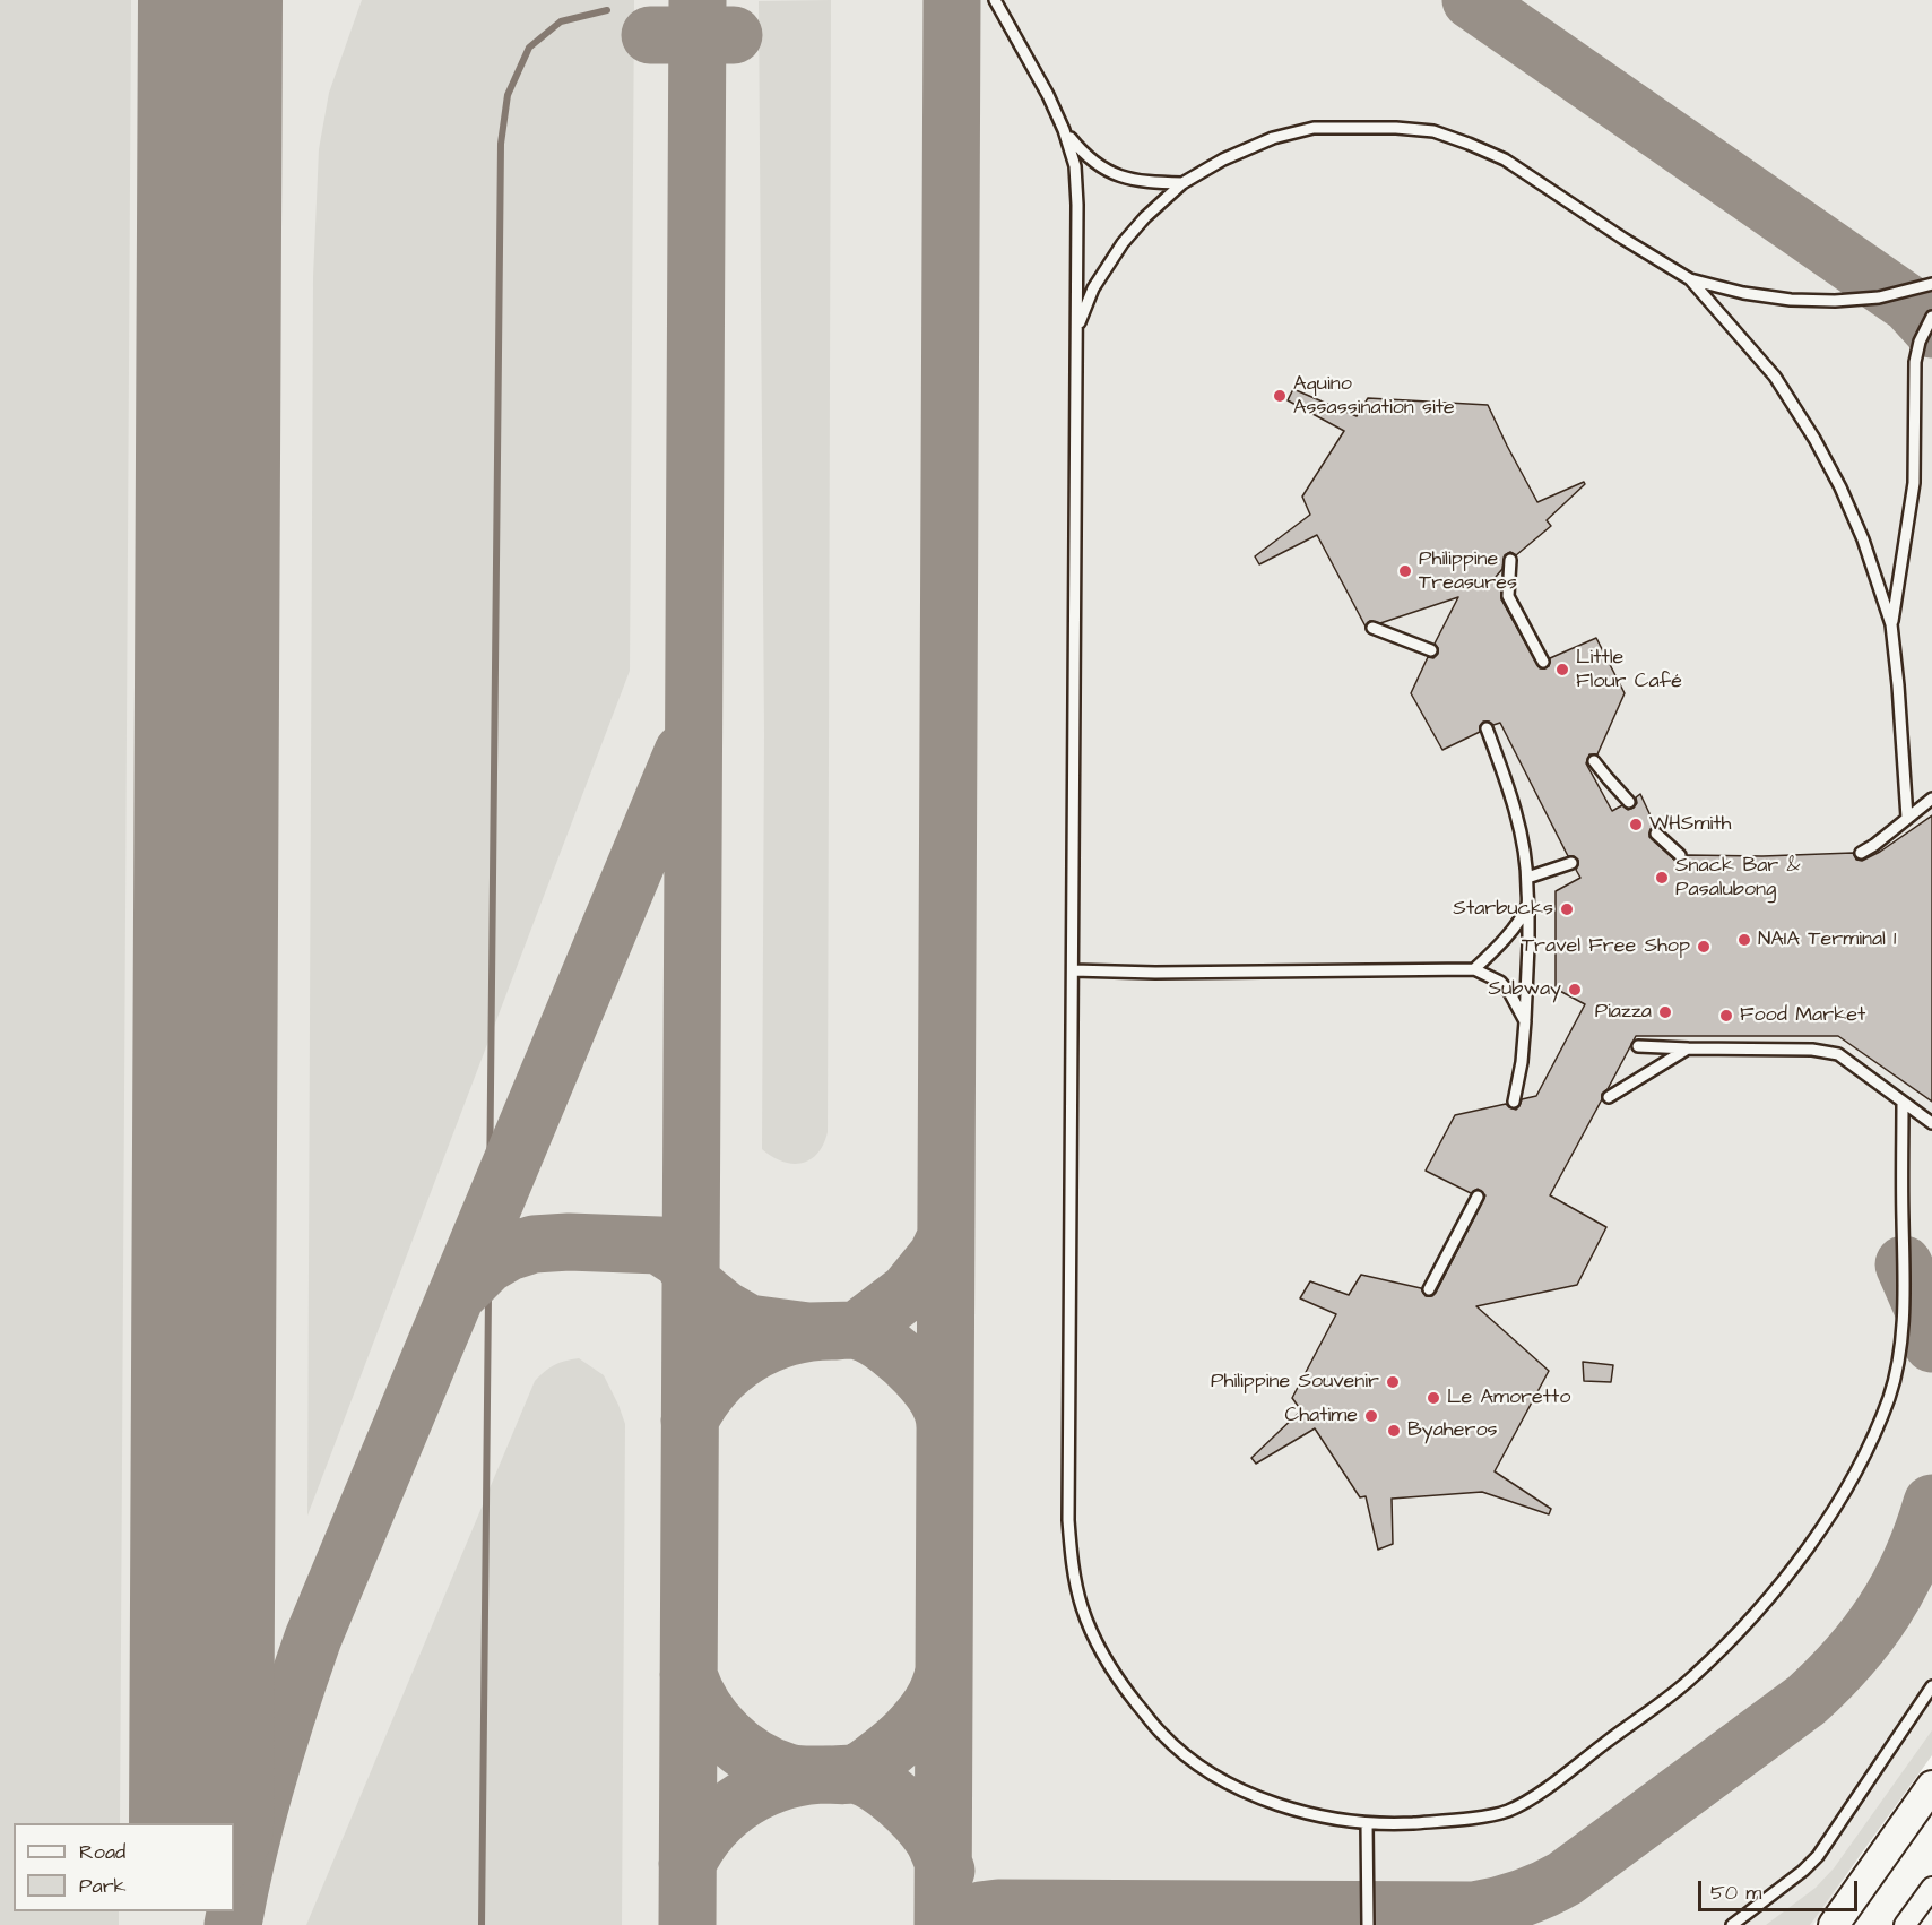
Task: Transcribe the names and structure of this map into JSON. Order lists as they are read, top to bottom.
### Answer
{
  "places": [
    "Aquino Assassination site",
    "Philippine Treasures",
    "Little Flour Café",
    "WHSmith",
    "Snack Bar & Pasalubong",
    "Starbucks",
    "NAIA Terminal 1",
    "Travel Free Shop",
    "Subway",
    "Piazza",
    "Food Market",
    "Philippine Souvenir",
    "Le Amoretto",
    "Chatime",
    "Byaheros"
  ],
  "legend": ["Road", "Park"],
  "scale_bar": "50 m"
}
